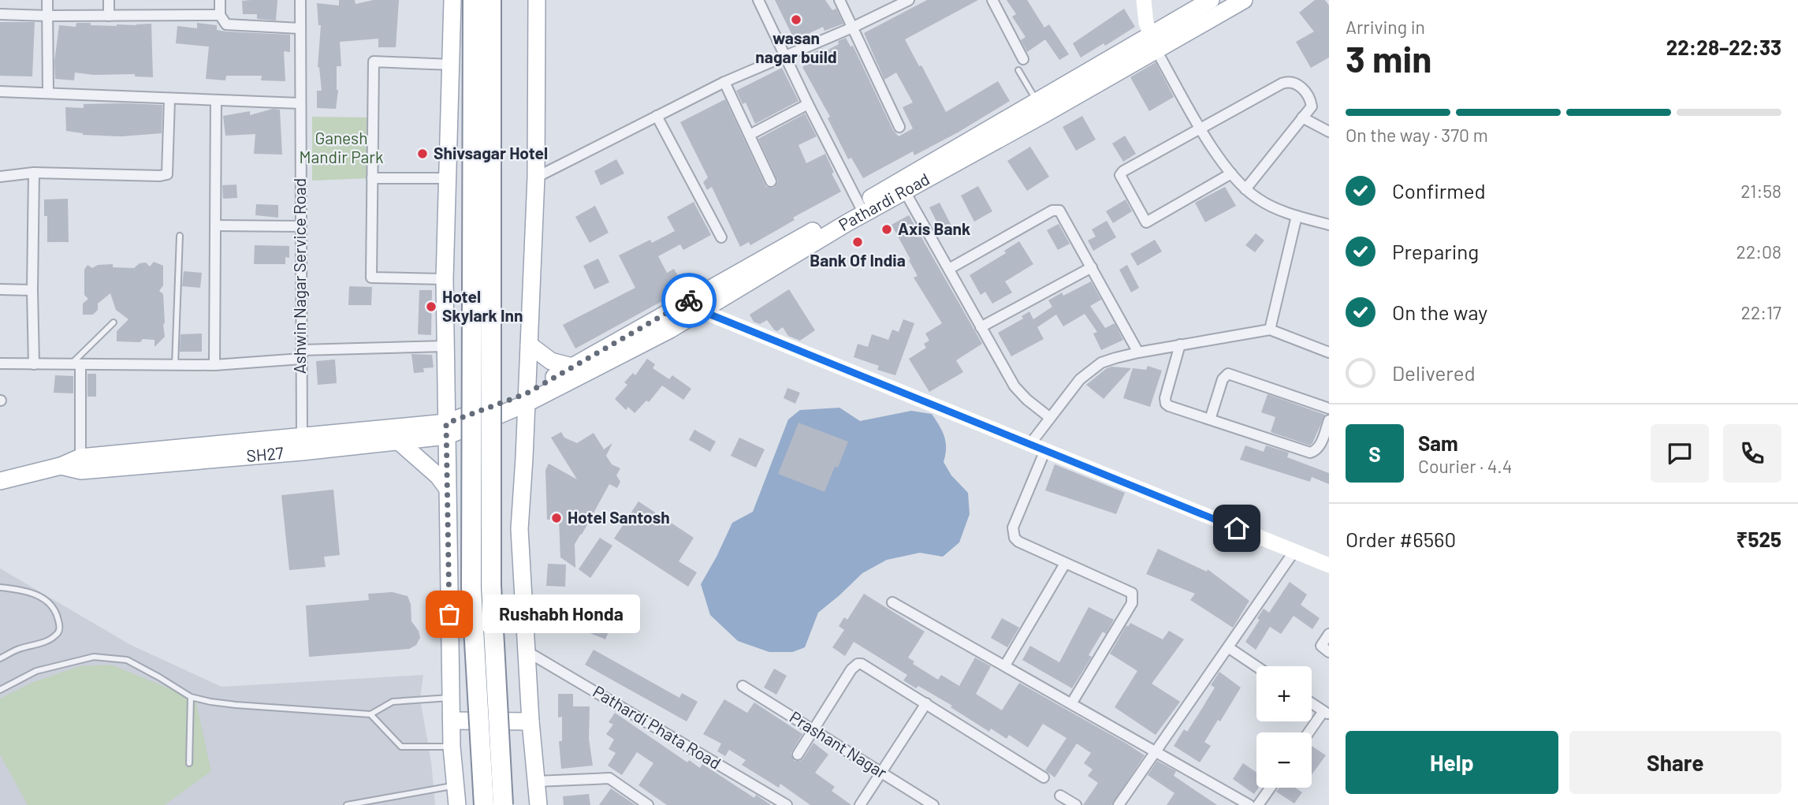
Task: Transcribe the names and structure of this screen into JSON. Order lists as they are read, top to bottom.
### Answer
{
  "streets": {
    "main road": ["Pathardi Road", "SH27"],
    "street": ["Ashwin Nagar Service Road", "Pathardi Phata Road", "Prashant Nagar"]
  },
  "crossings": [
    ["Ashwin Nagar Service Road", "SH27"]
  ],
  "parks": ["Ganesh Mandir Park"],
  "places": [
    "wasan nagar build",
    "Shivsagar Hotel",
    "Axis Bank",
    "Bank Of India",
    "Hotel Skylark Inn",
    "Hotel Santosh",
    "Rushabh Honda"
  ],
  "page": {
    "heading": ["3 min", "Arriving in", "22:28–22:33"],
    "panel": [
      "Sam",
      "Courier · 4.4",
      "Order #6560",
      "₹525"
    ],
    "bar": "On the way · 370 m",
    "list": [
      ["Confirmed", "21:58"],
      ["Preparing", "22:08"],
      ["On the way", "22:17"],
      "Delivered"
    ],
    "round": "S",
    "bubble": "Rushabh Honda",
    "map_buttons": ["+", "−"],
    "buttons": ["Help", "Share"]
  }
}
